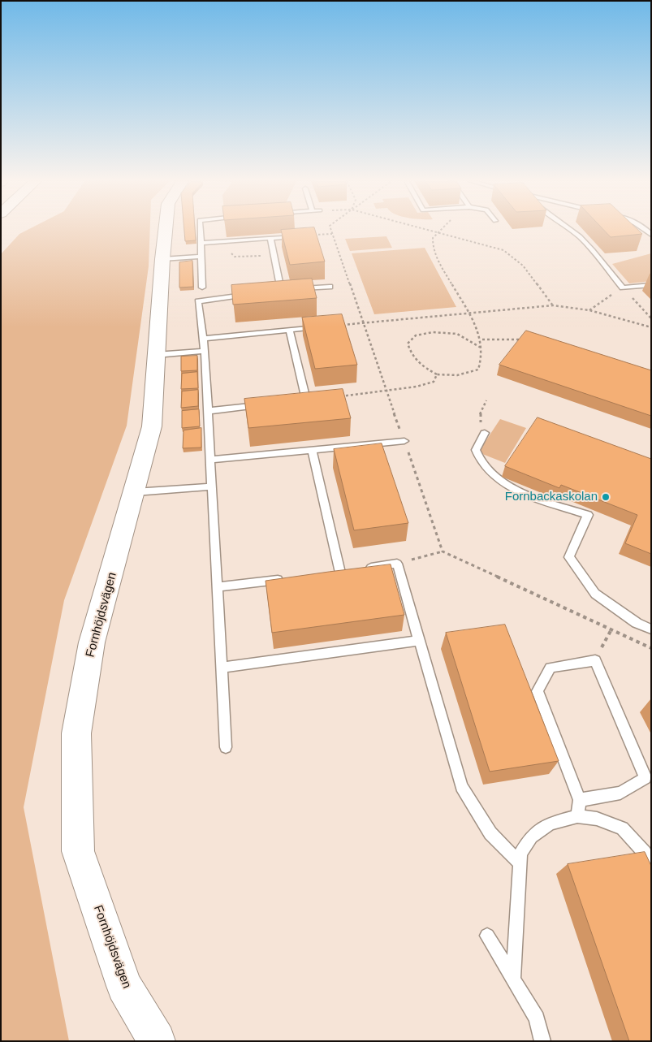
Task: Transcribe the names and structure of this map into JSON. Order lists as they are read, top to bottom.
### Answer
{
  "streets": {
    "main road": ["Fornhöjdsvägen"]
  },
  "places": ["Fornbackaskolan"]
}
